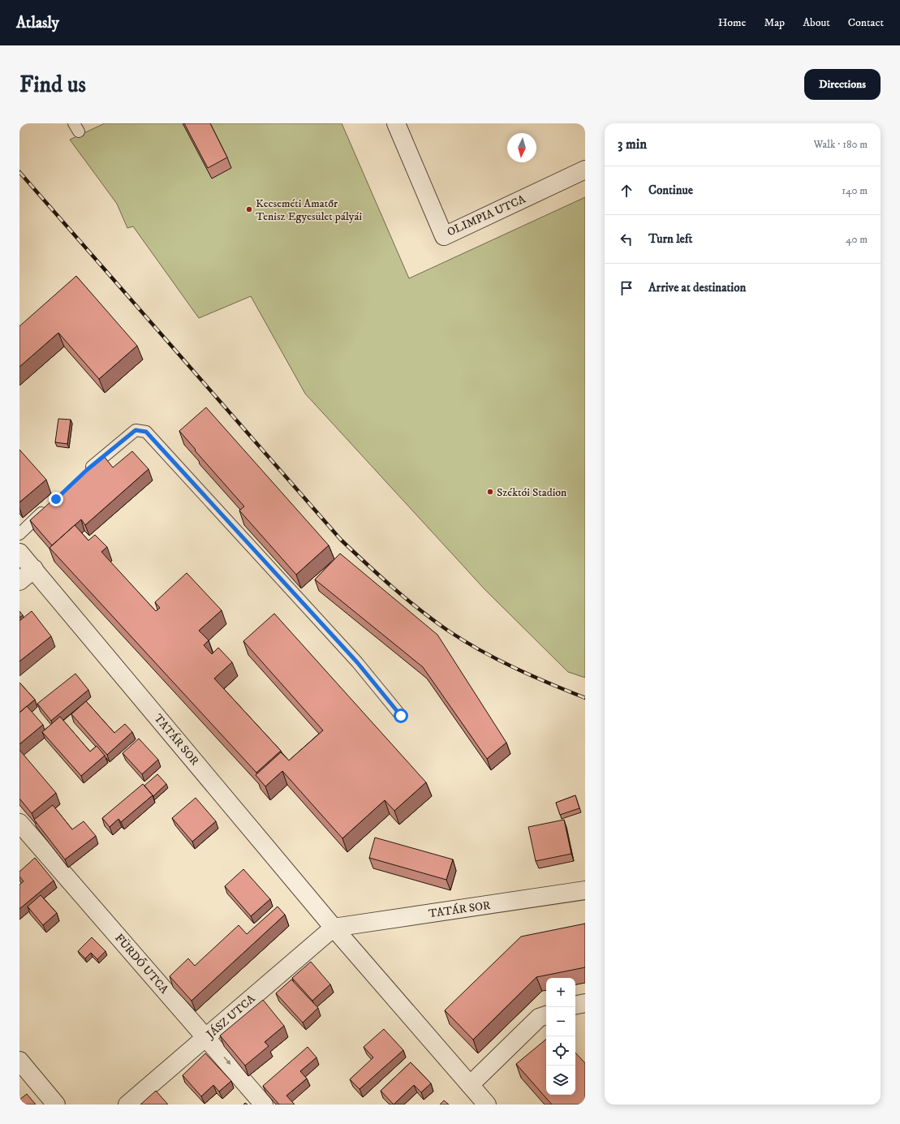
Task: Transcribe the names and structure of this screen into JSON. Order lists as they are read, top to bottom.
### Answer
{
  "streets": {
    "street": [
      "OLIMPIA UTCA",
      "TATÁR SOR",
      "FÜRDŐ UTCA",
      "JÁSZ UTCA"
    ]
  },
  "crossings": [
    ["TATÁR SOR", "JÁSZ UTCA"],
    ["FÜRDŐ UTCA", "JÁSZ UTCA"]
  ],
  "places": ["Kecseméti Amatőr Tenisz Egyesület pályái", "Széktói Stadion"],
  "north": "bottom",
  "page": {
    "header": "Atlasly",
    "nav": [
      "Home",
      "Map",
      "About",
      "Contact"
    ],
    "buttons": "Directions",
    "title": "Find us",
    "heading": ["3 min", "Walk · 180 m"],
    "list": [
      ["Continue", "140 m"],
      ["Turn left", "40 m"],
      "Arrive at destination"
    ],
    "map_buttons": ["+", "−"]
  }
}
